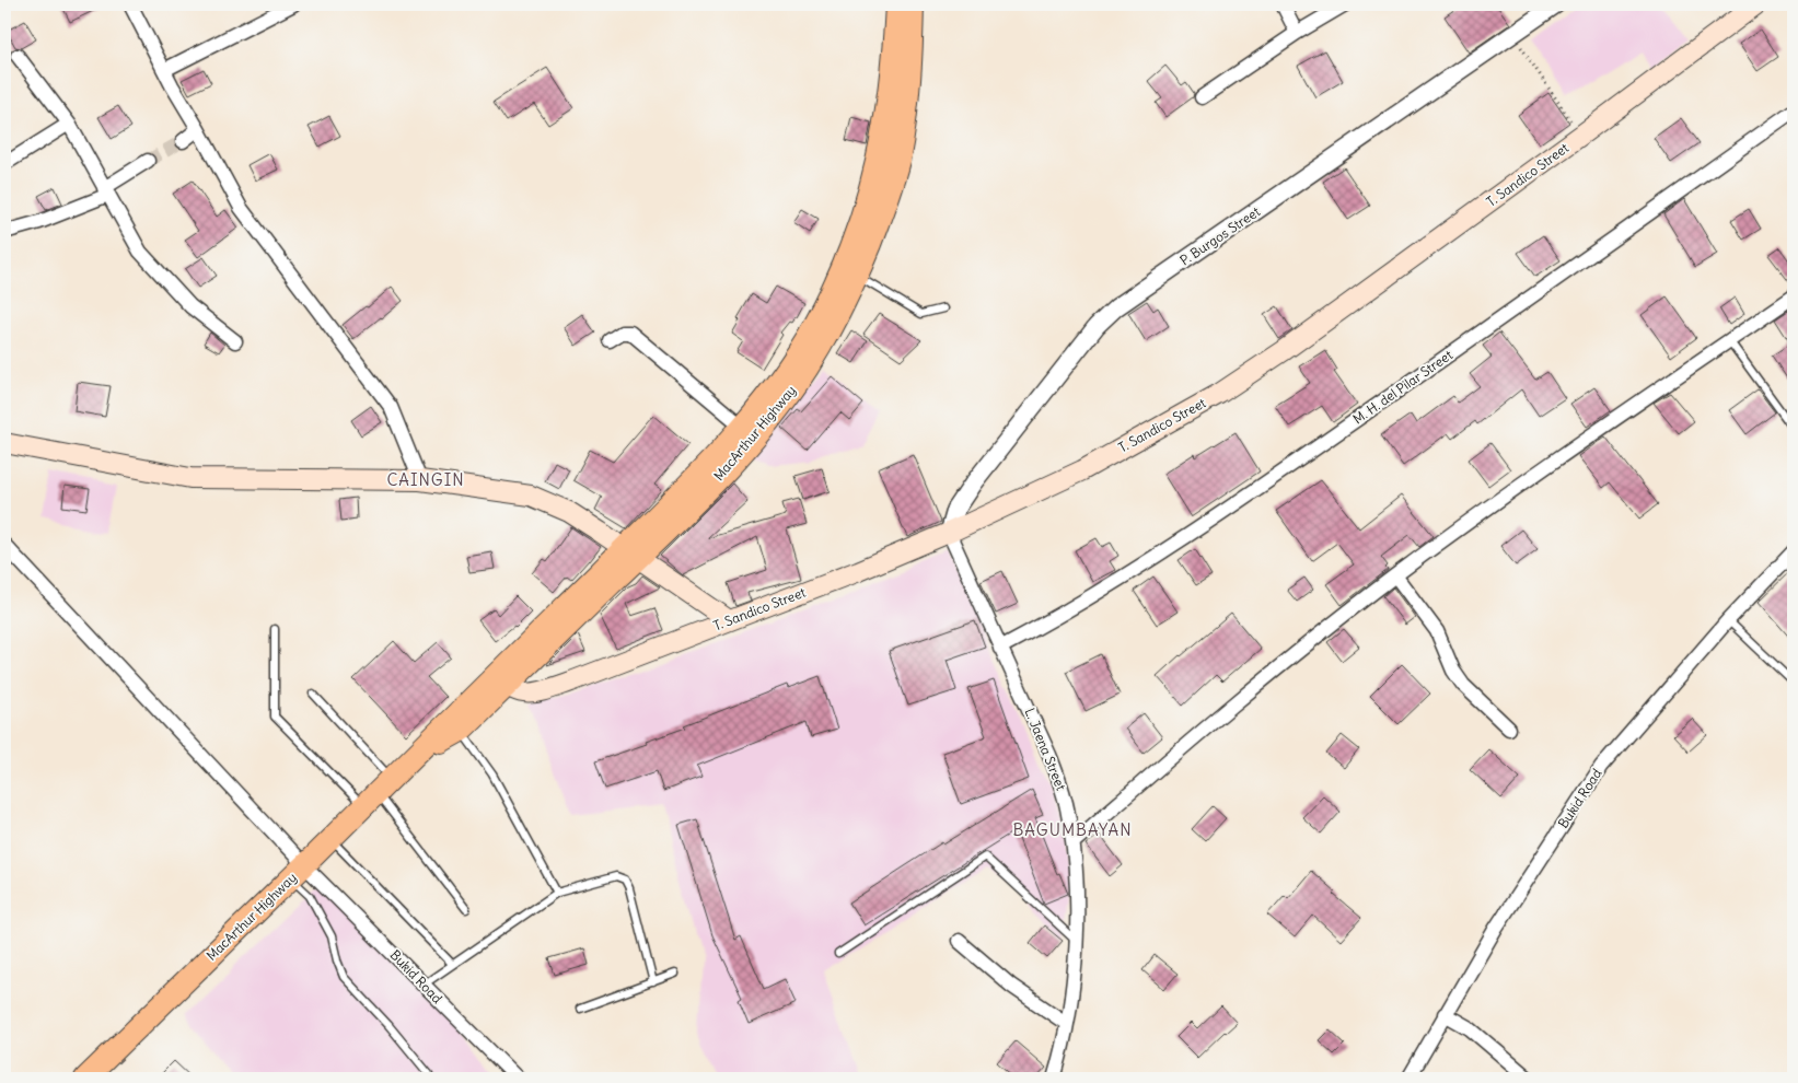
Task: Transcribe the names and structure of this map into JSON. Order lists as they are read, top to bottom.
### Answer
{
  "streets": {
    "highway": ["MacArthur Highway"],
    "main road": ["T. Sandico Street"],
    "street": [
      "P. Burgos Street",
      "M. H. del Pilar Street",
      "L. Jaena Street",
      "Bukid Road"
    ]
  },
  "crossings": [
    ["T. Sandico Street", "P. Burgos Street"],
    ["T. Sandico Street", "MacArthur Highway"],
    ["T. Sandico Street", "L. Jaena Street"],
    ["P. Burgos Street", "L. Jaena Street"],
    ["M. H. del Pilar Street", "L. Jaena Street"],
    ["MacArthur Highway", "Bukid Road"]
  ],
  "districts": ["CAINGIN", "BAGUMBAYAN"]
}
